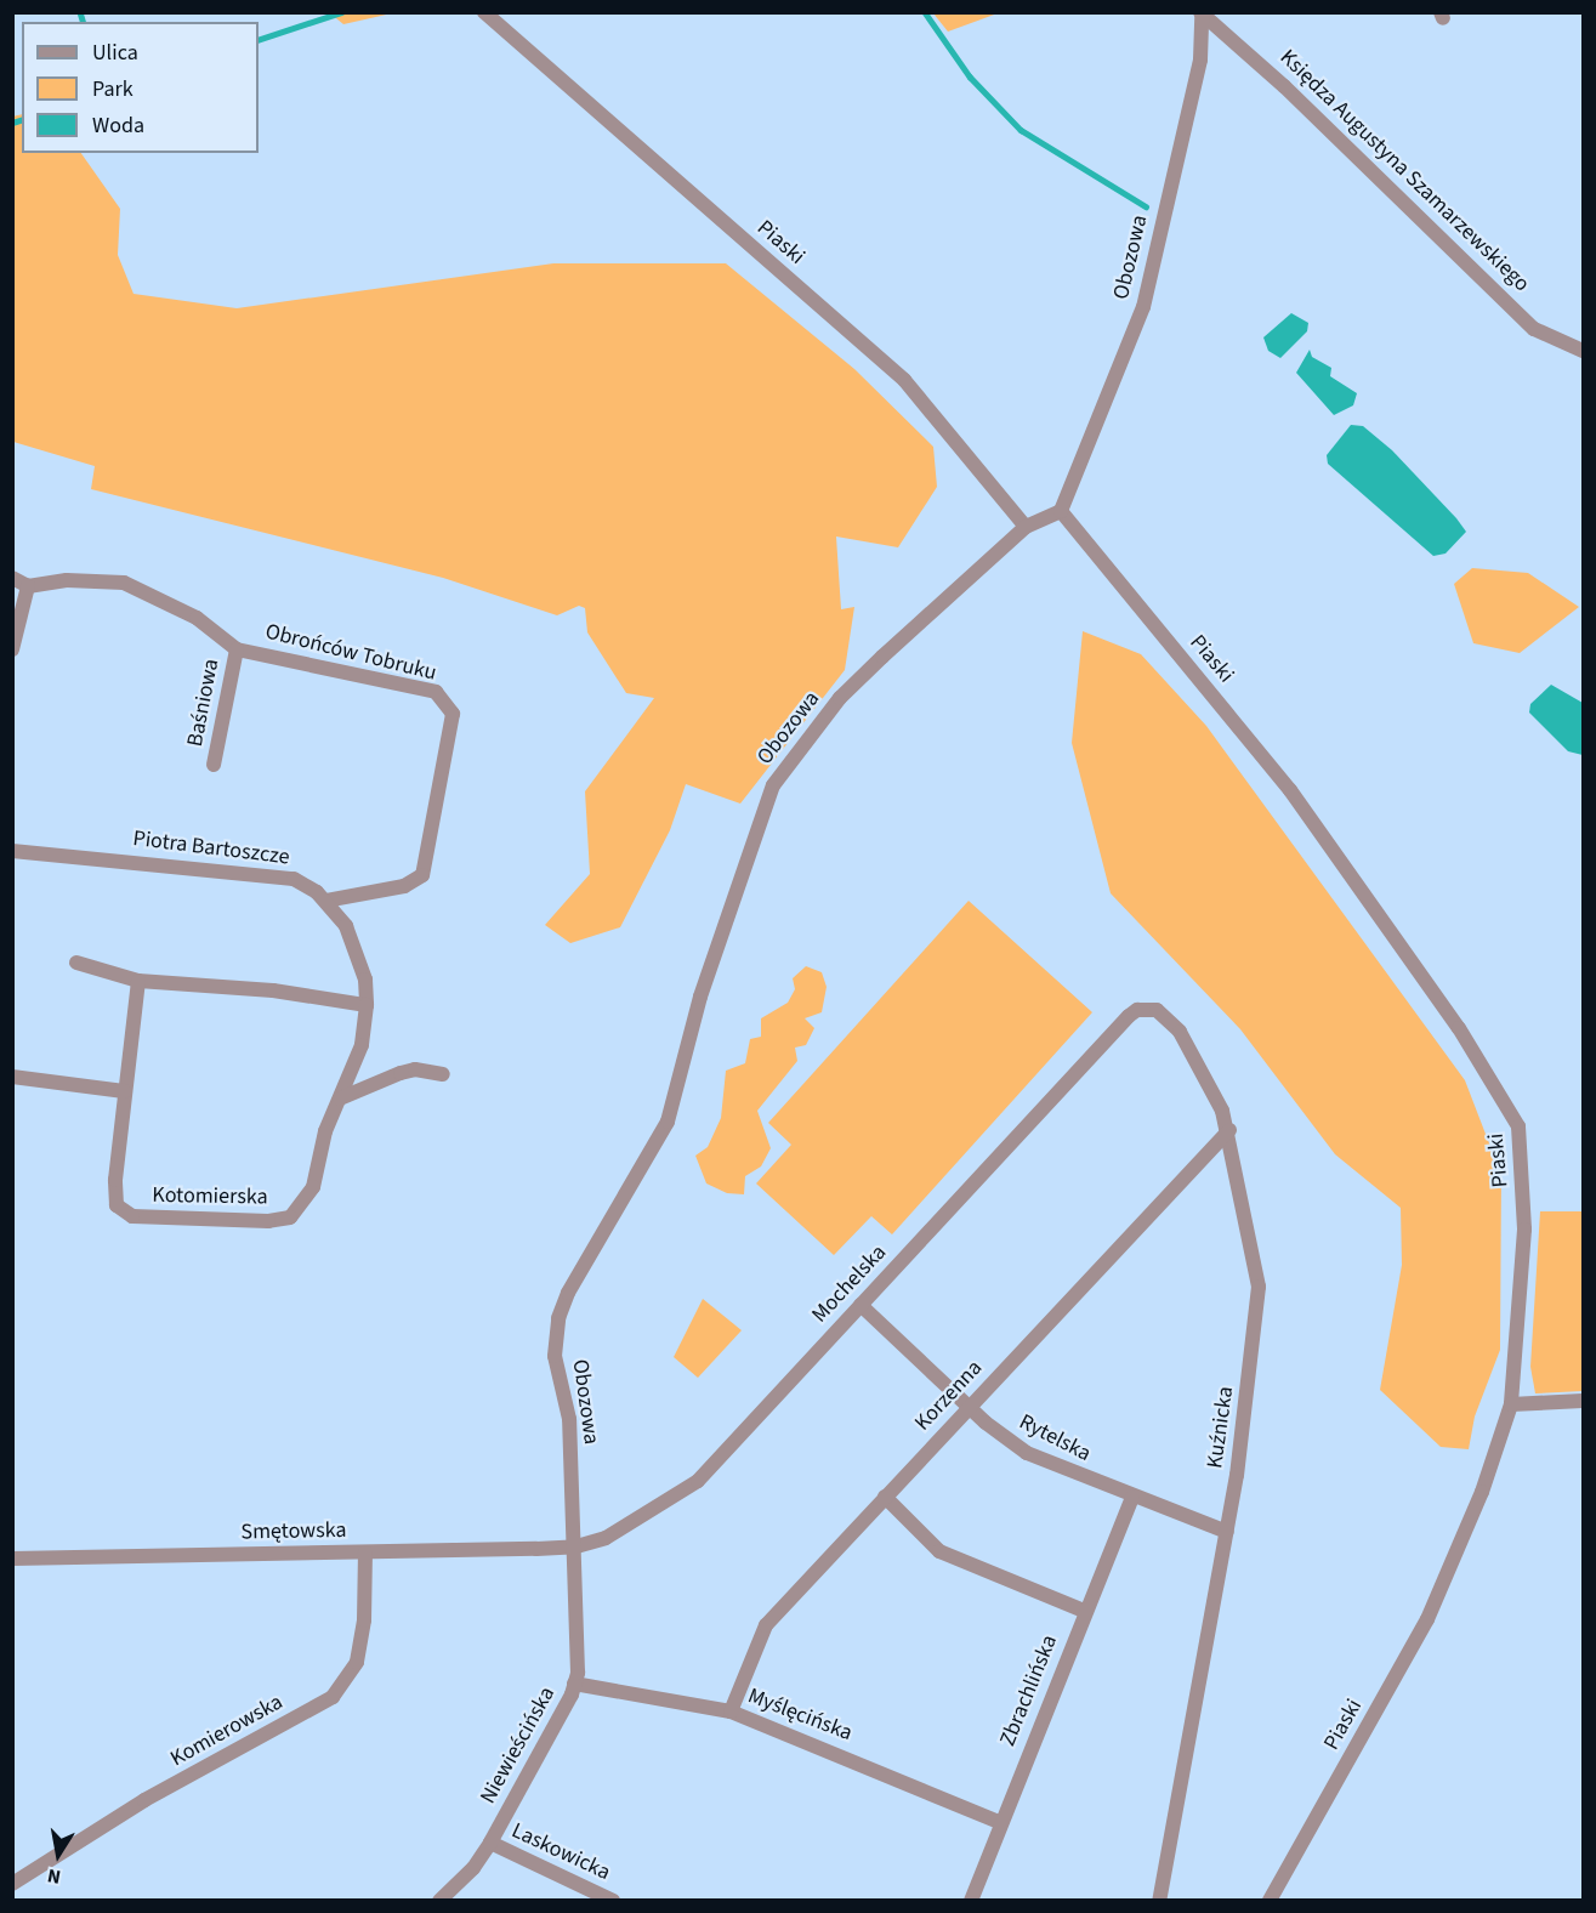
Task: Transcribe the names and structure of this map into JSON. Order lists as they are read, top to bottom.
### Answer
{
  "streets": {
    "street": [
      "Księdza Augustyna Szamarzewskiego",
      "Piaski",
      "Obozowa",
      "Obrońców Tobruku",
      "Baśniowa",
      "Piotra Bartoszcze",
      "Kotomierska",
      "Mochelska",
      "Korzenna",
      "Kuźnicka",
      "Rytelska",
      "Smętowska",
      "Zbrachlińska",
      "Myślęcińska",
      "Komierowska",
      "Niewieścińska",
      "Laskowicka"
    ]
  },
  "crossings": [
    ["Księdza Augustyna Szamarzewskiego", "Obozowa"],
    ["Piaski", "Obozowa"],
    ["Obozowa", "Mochelska"],
    ["Obozowa", "Smętowska"],
    ["Obozowa", "Niewieścińska"],
    ["Obrońców Tobruku", "Baśniowa"],
    ["Obrońców Tobruku", "Piotra Bartoszcze"],
    ["Piotra Bartoszcze", "Kotomierska"],
    ["Mochelska", "Kuźnicka"],
    ["Mochelska", "Rytelska"],
    ["Mochelska", "Smętowska"],
    ["Mochelska", "Niewieścińska"],
    ["Korzenna", "Kuźnicka"],
    ["Korzenna", "Rytelska"],
    ["Korzenna", "Myślęcińska"],
    ["Kuźnicka", "Rytelska"],
    ["Rytelska", "Zbrachlińska"],
    ["Smętowska", "Komierowska"],
    ["Smętowska", "Niewieścińska"],
    ["Zbrachlińska", "Myślęcińska"],
    ["Myślęcińska", "Niewieścińska"],
    ["Niewieścińska", "Laskowicka"]
  ],
  "legend": ["Ulica", "Park", "Woda"],
  "north": "bottom"
}
